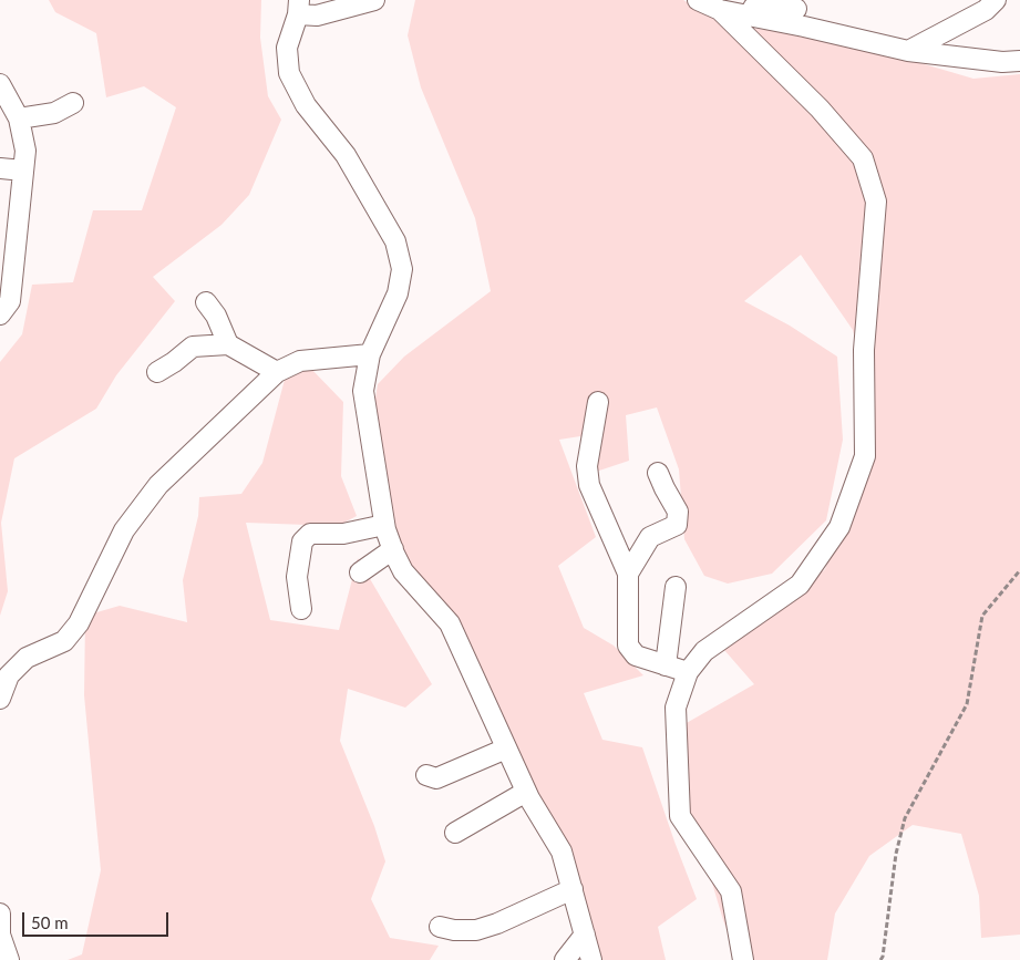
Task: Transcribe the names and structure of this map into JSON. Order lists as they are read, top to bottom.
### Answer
{
  "scale_bar": "50 m"
}
